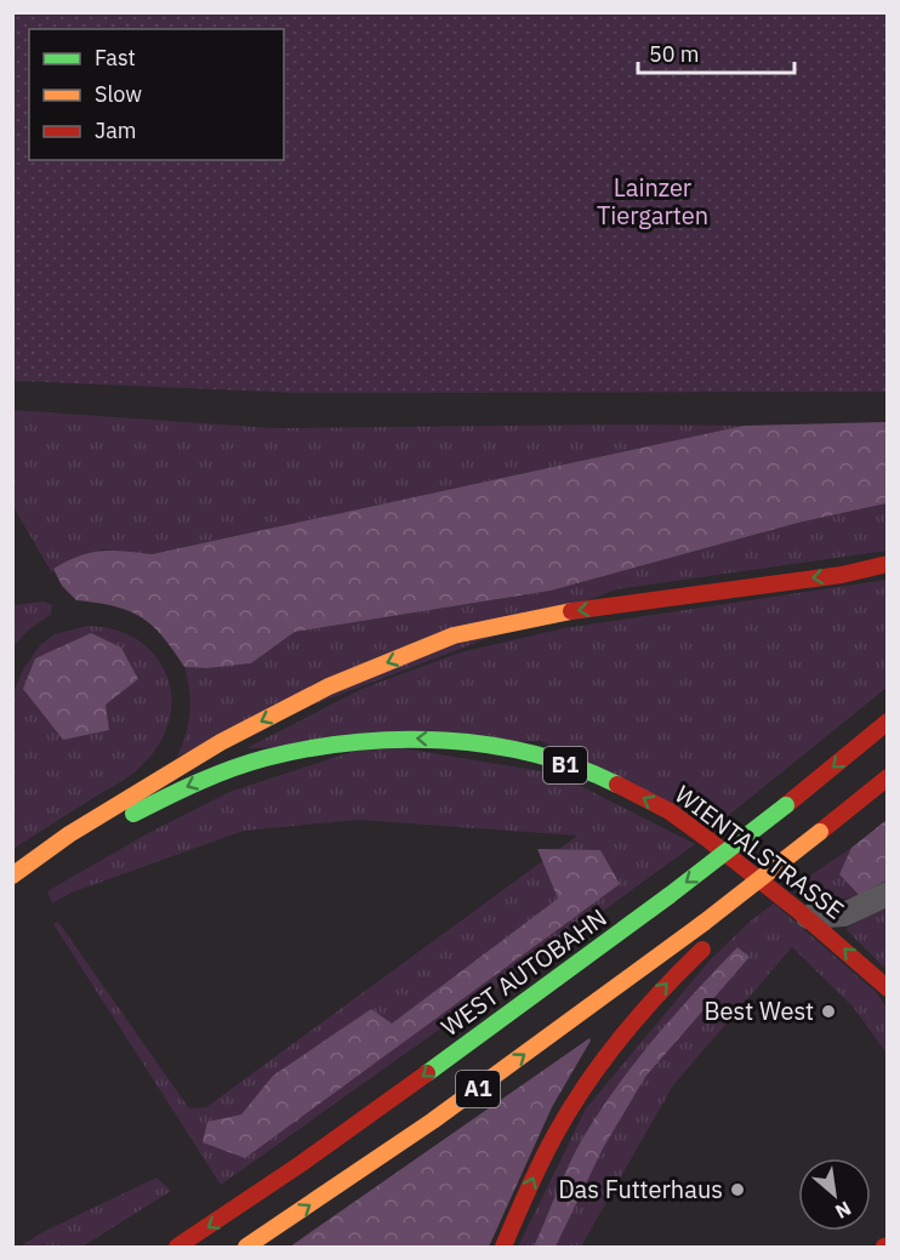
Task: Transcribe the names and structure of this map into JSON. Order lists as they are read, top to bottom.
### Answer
{
  "streets": {
    "main road": [
      "B1",
      "WIENTALSTRASSE",
      "WEST AUTOBAHN",
      "A1"
    ]
  },
  "one_way": ["WIENTALSTRASSE"],
  "parks": ["Lainzer Tiergarten"],
  "places": ["Best West", "Das Futterhaus"],
  "legend": ["Fast", "Slow", "Jam"],
  "scale_bar": "50 m",
  "north": "bottom right"
}
